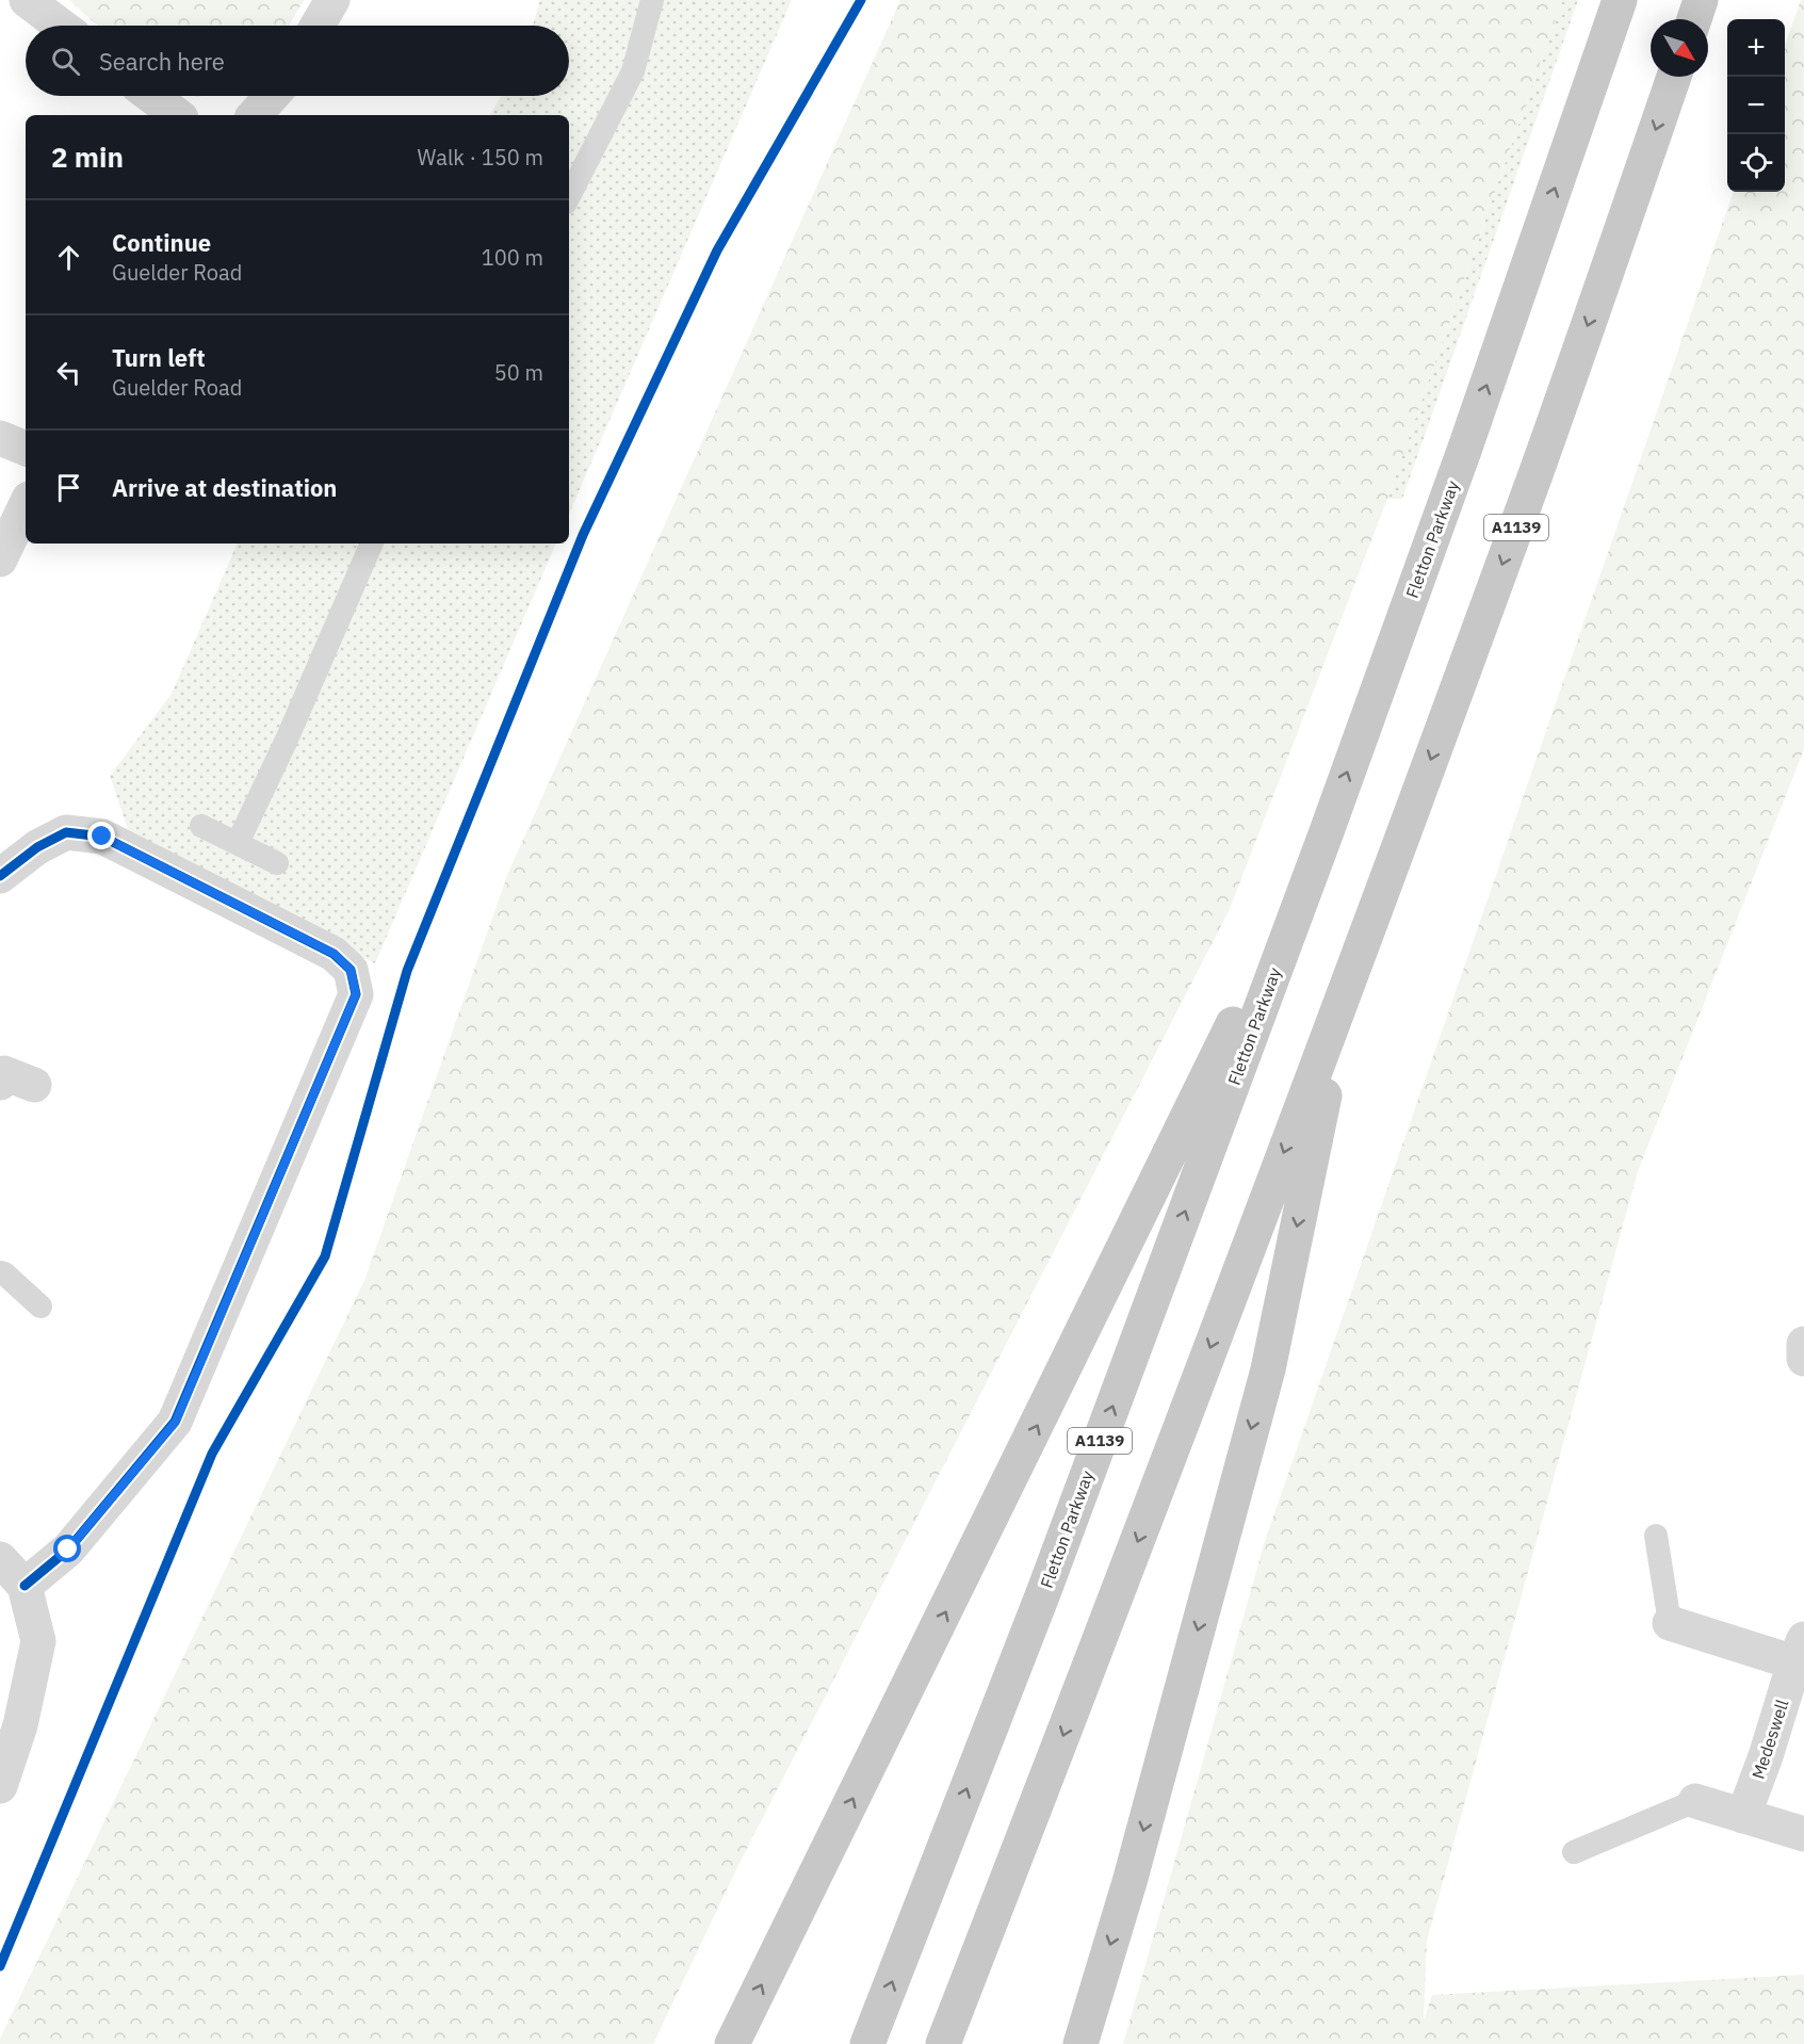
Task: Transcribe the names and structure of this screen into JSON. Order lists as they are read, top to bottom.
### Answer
{
  "streets": {
    "highway": ["A1139", "Fletton Parkway"],
    "street": ["Medeswell"]
  },
  "north": "bottom right",
  "page": {
    "map_buttons": ["+", "−"],
    "search": "Search here",
    "heading": ["2 min", "Walk · 150 m"],
    "list": [
      ["Continue", "Guelder Road", "100 m"],
      ["Turn left", "Guelder Road", "50 m"],
      "Arrive at destination"
    ]
  }
}
